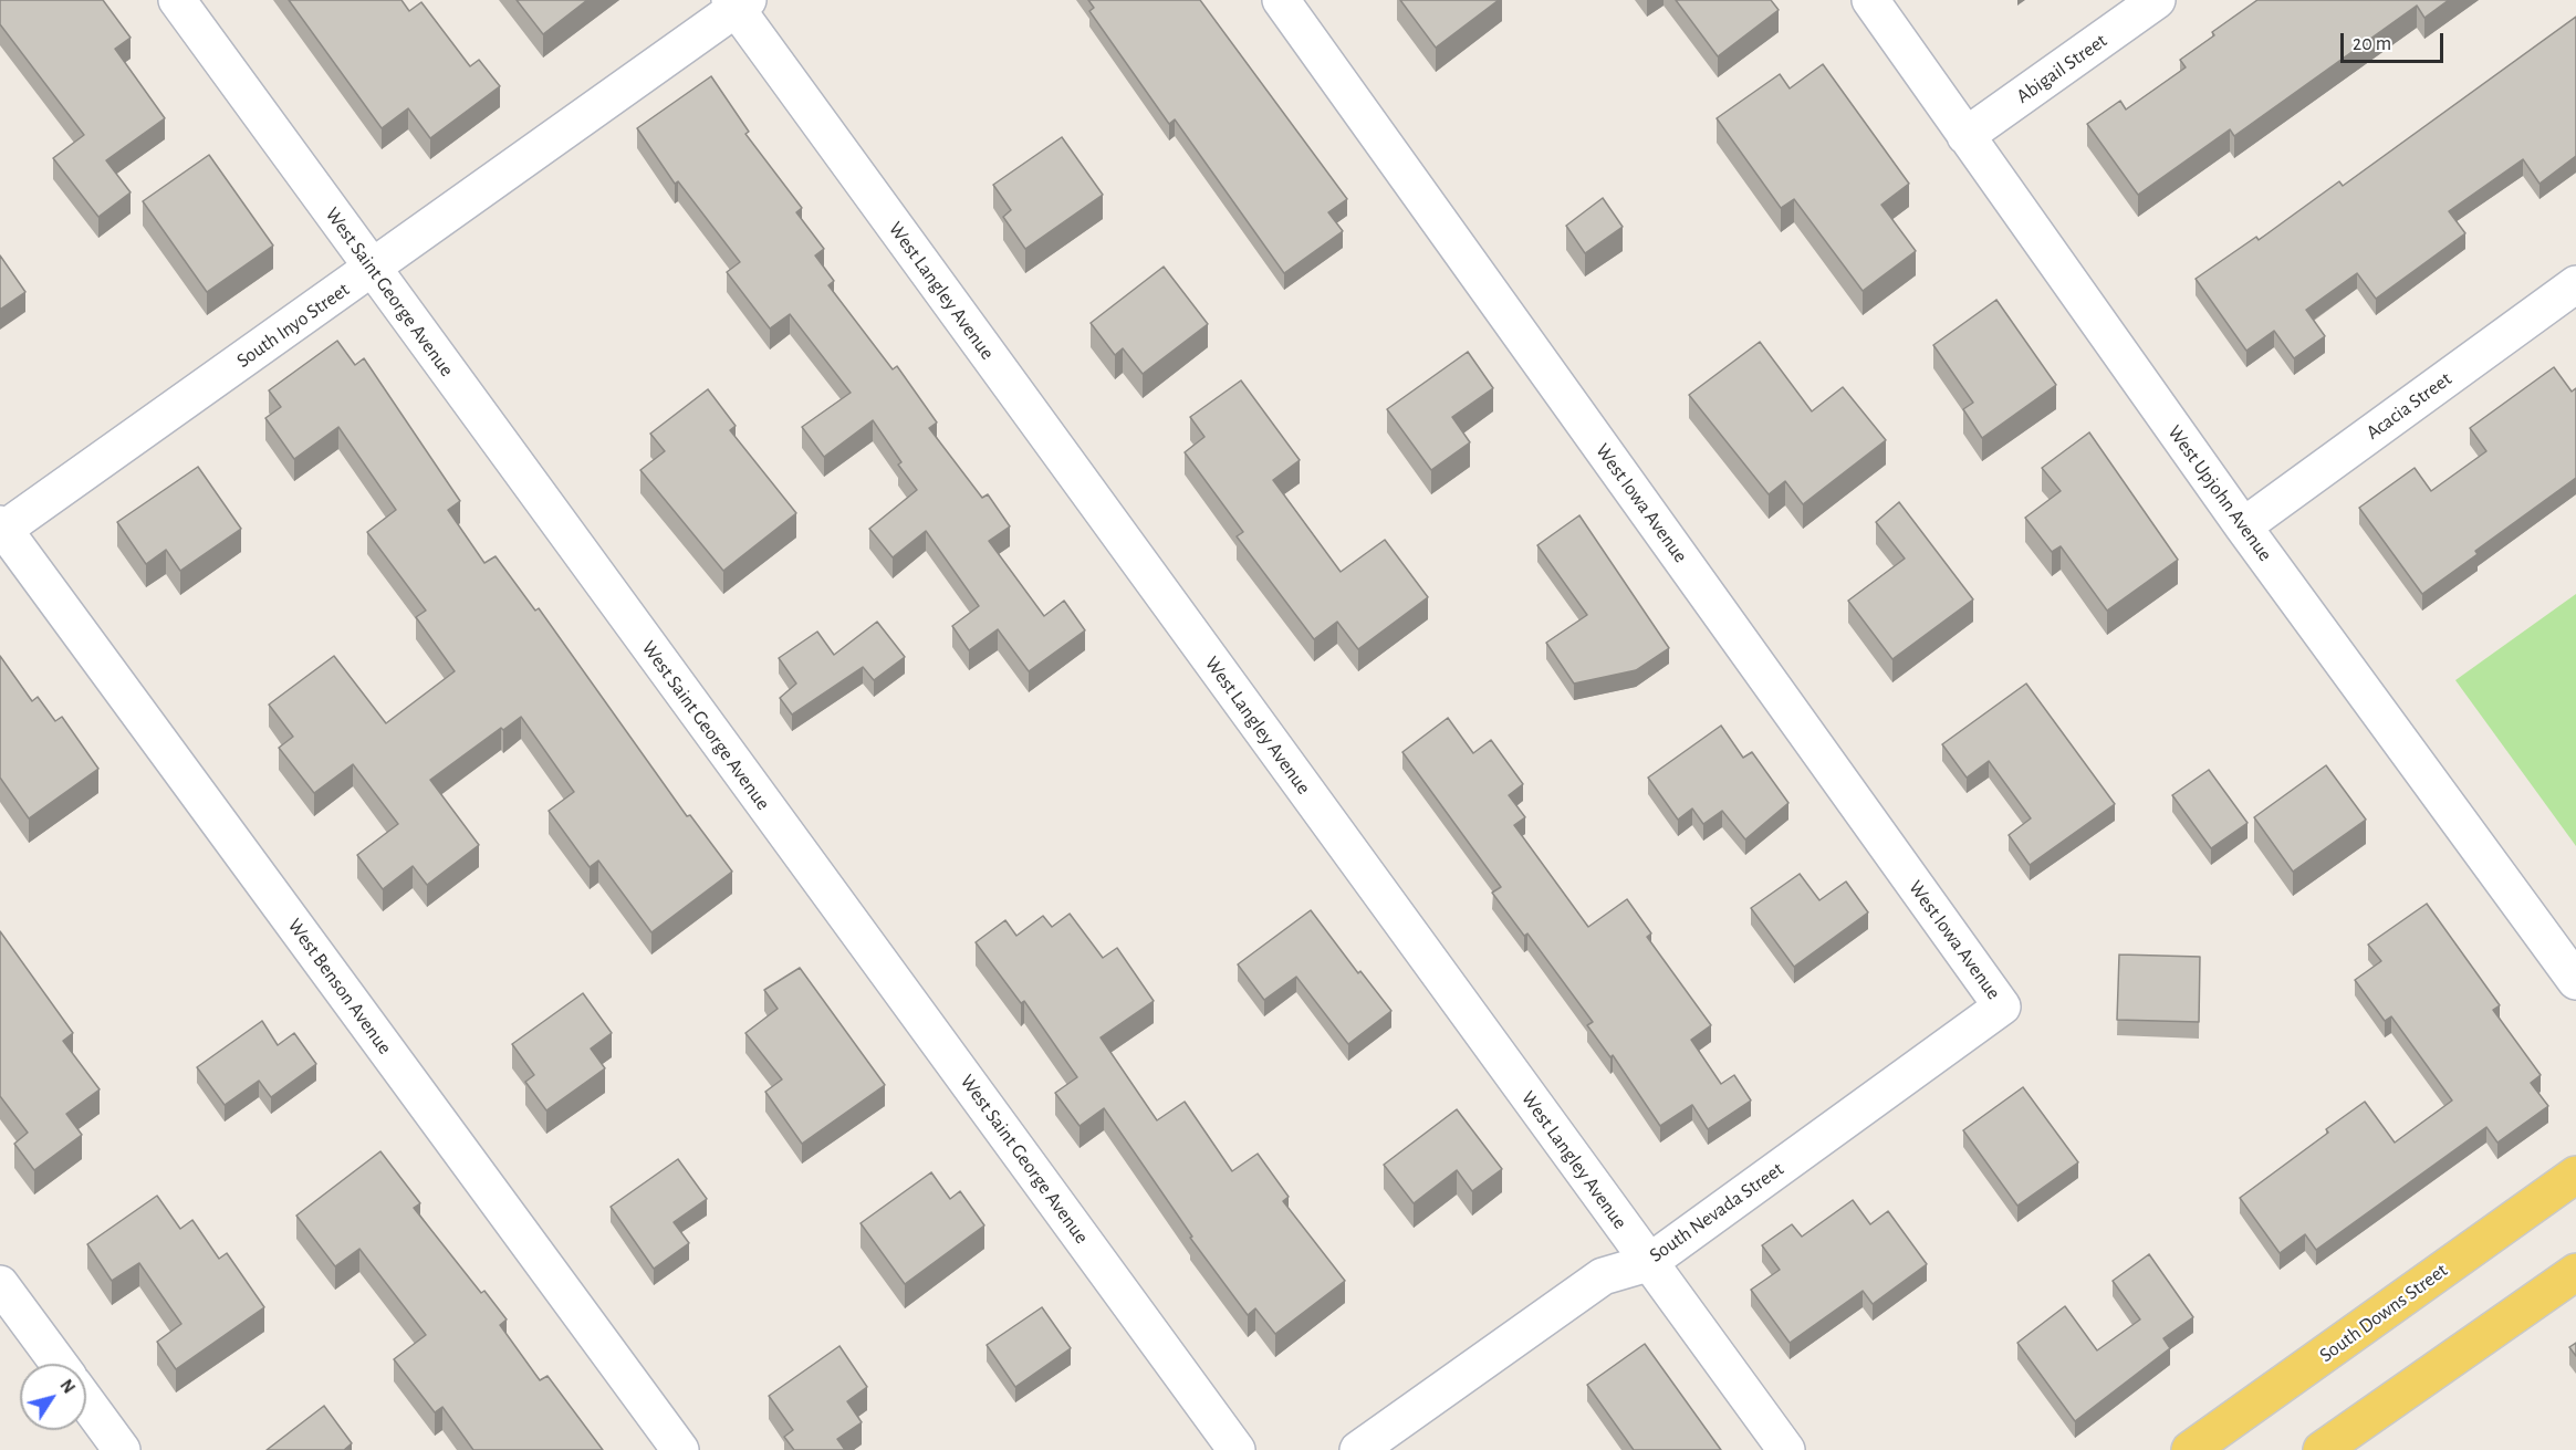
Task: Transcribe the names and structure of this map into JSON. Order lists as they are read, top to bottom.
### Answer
{
  "streets": {
    "main road": ["South Downs Street"],
    "street": [
      "Abigail Street",
      "West Langley Avenue",
      "West Saint George Avenue",
      "South Inyo Street",
      "Acacia Street",
      "West Upjohn Avenue",
      "West Iowa Avenue",
      "West Benson Avenue",
      "South Nevada Street"
    ]
  },
  "crossings": [
    ["Abigail Street", "West Upjohn Avenue"],
    ["West Langley Avenue", "South Inyo Street"],
    ["West Langley Avenue", "South Nevada Street"],
    ["West Saint George Avenue", "South Inyo Street"],
    ["South Inyo Street", "West Benson Avenue"],
    ["Acacia Street", "West Upjohn Avenue"],
    ["West Iowa Avenue", "South Nevada Street"]
  ],
  "scale_bar": "20 m",
  "north": "top right"
}
